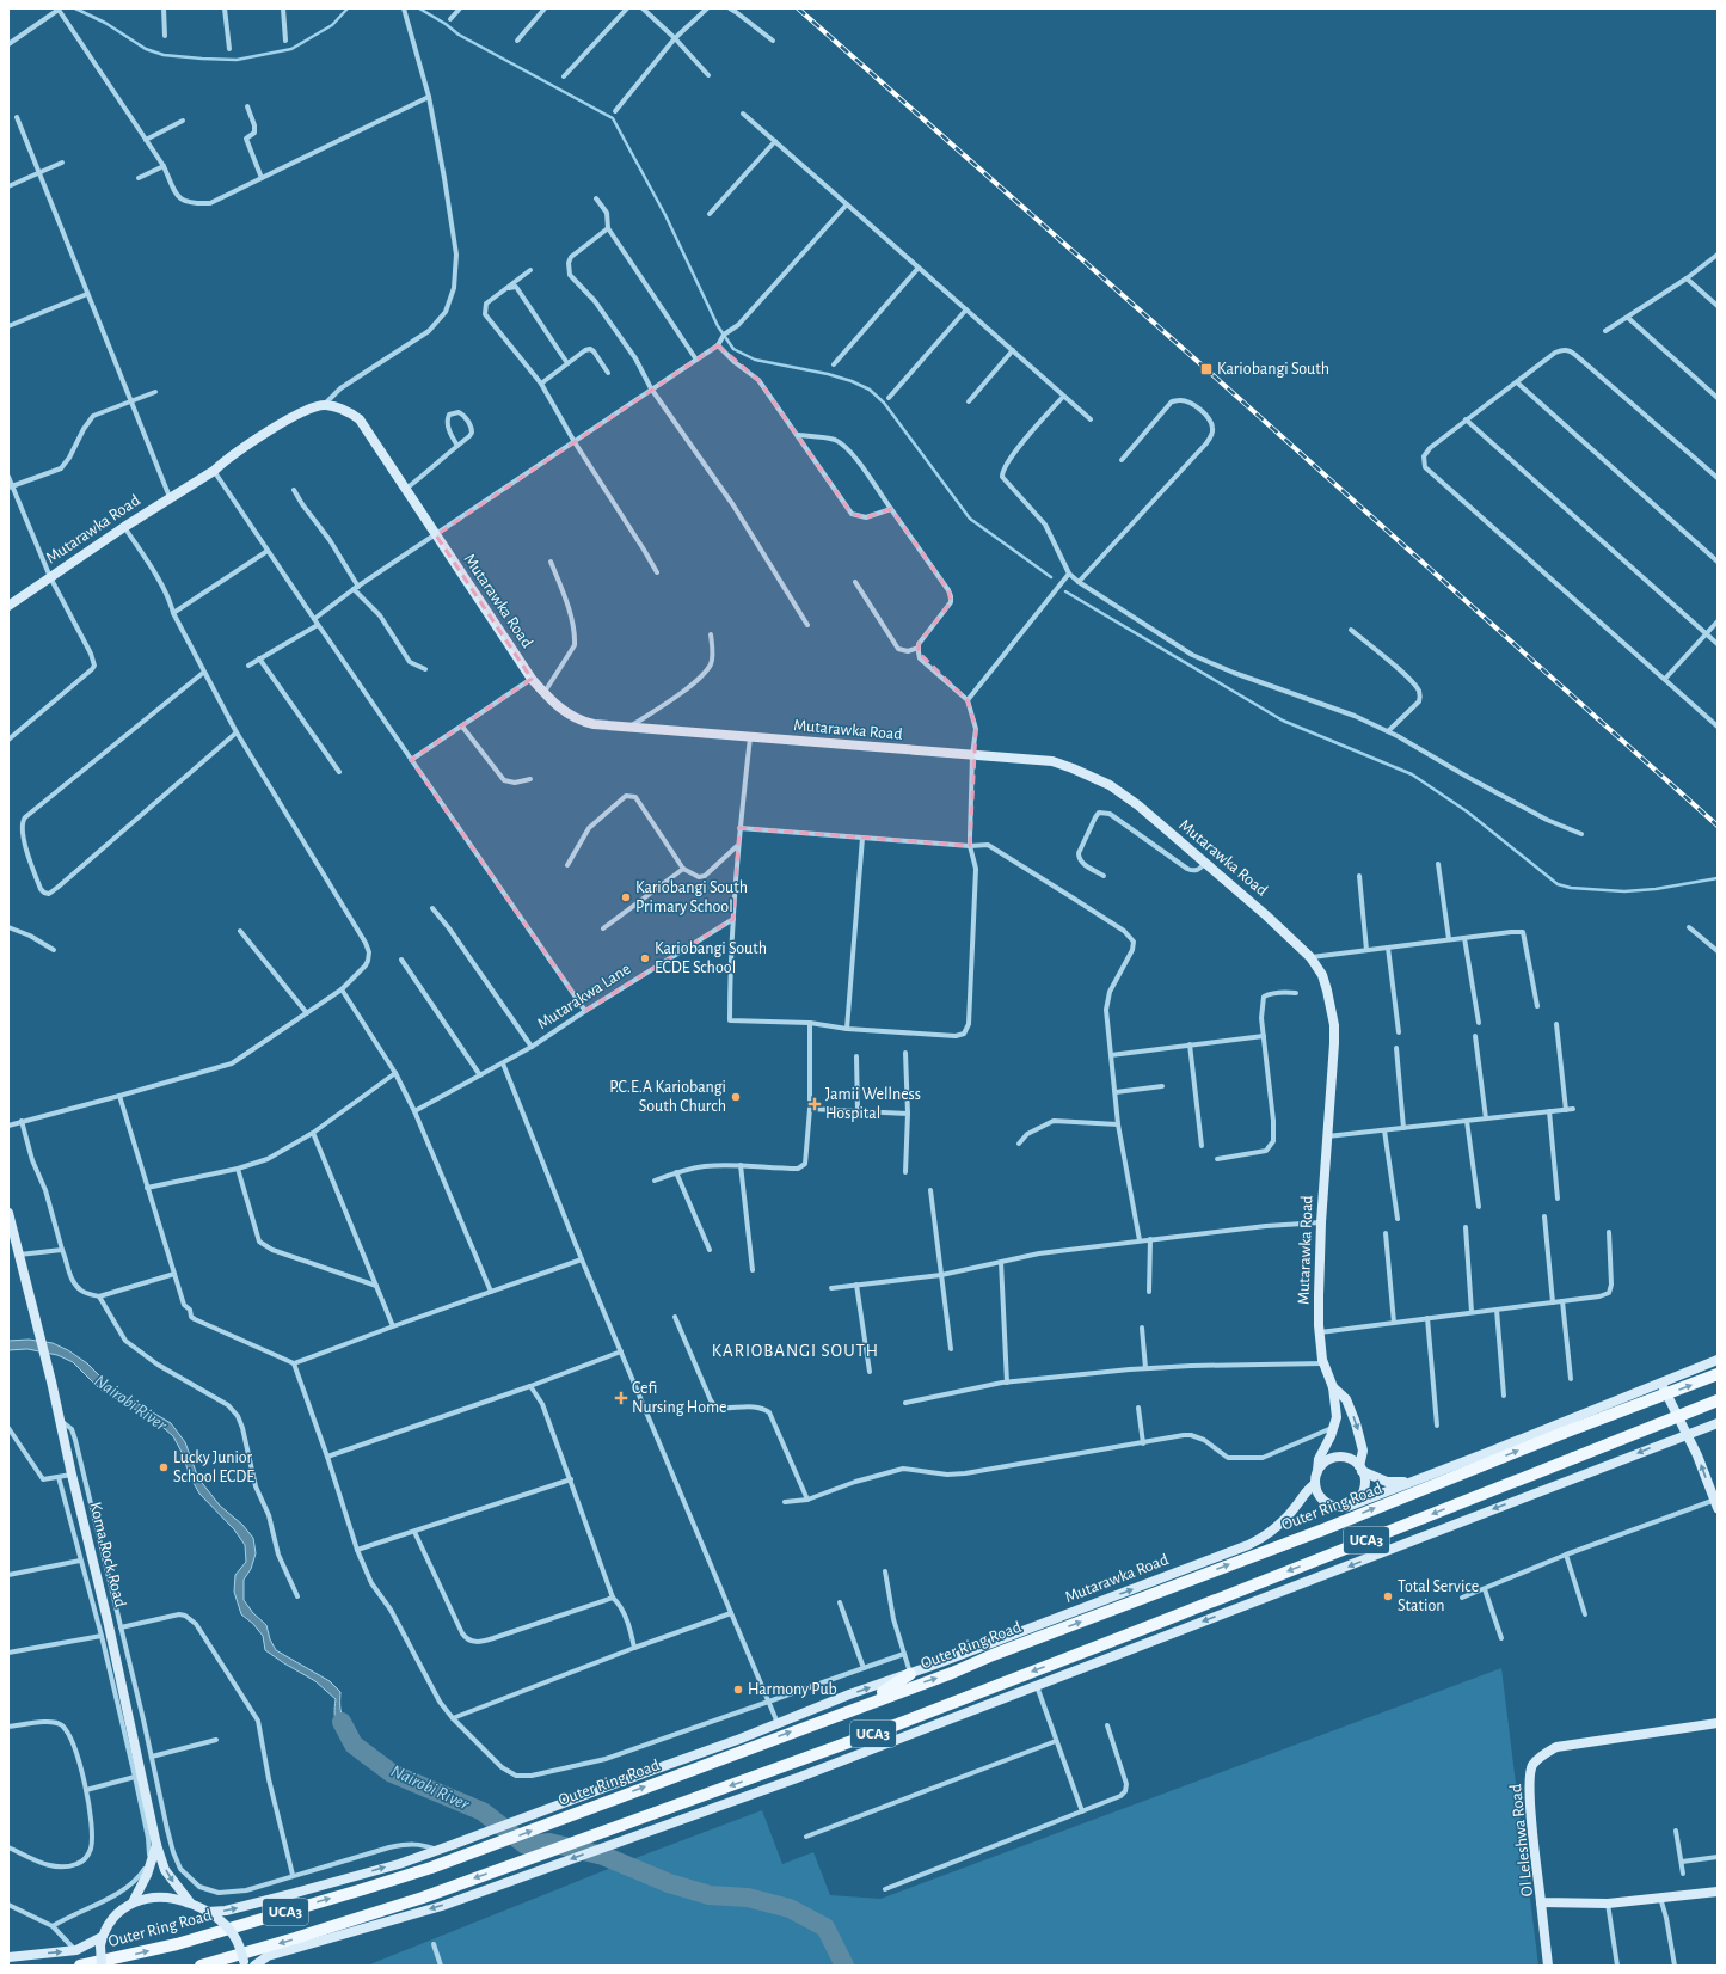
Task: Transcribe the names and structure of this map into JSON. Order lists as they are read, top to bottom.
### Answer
{
  "streets": {
    "main road": [
      "Mutarawka Road",
      "Outer Ring Road",
      "UCA3",
      "Koma Rock Road",
      "Ol Leleshwa Road"
    ],
    "street": ["Mutarakwa Lane"]
  },
  "crossings": [
    ["Mutarawka Road", "Outer Ring Road"],
    ["Mutarawka Road", "UCA3"],
    ["Outer Ring Road", "UCA3"],
    ["Outer Ring Road", "Koma Rock Road"]
  ],
  "districts": ["KARIOBANGI SOUTH"],
  "water": ["Nairobi River"],
  "places": {
    "transit": ["Kariobangi South"],
    "other": [
      "Kariobangi South Primary School",
      "Kariobangi South ECDE School",
      "P.C.E.A Kariobangi South Church",
      "Lucky Junior School ECDE",
      "Total Service Station",
      "Harmony Pub"
    ],
    "health": ["Jamii Wellness Hospital", "Cefi Nursing Home"]
  }
}
